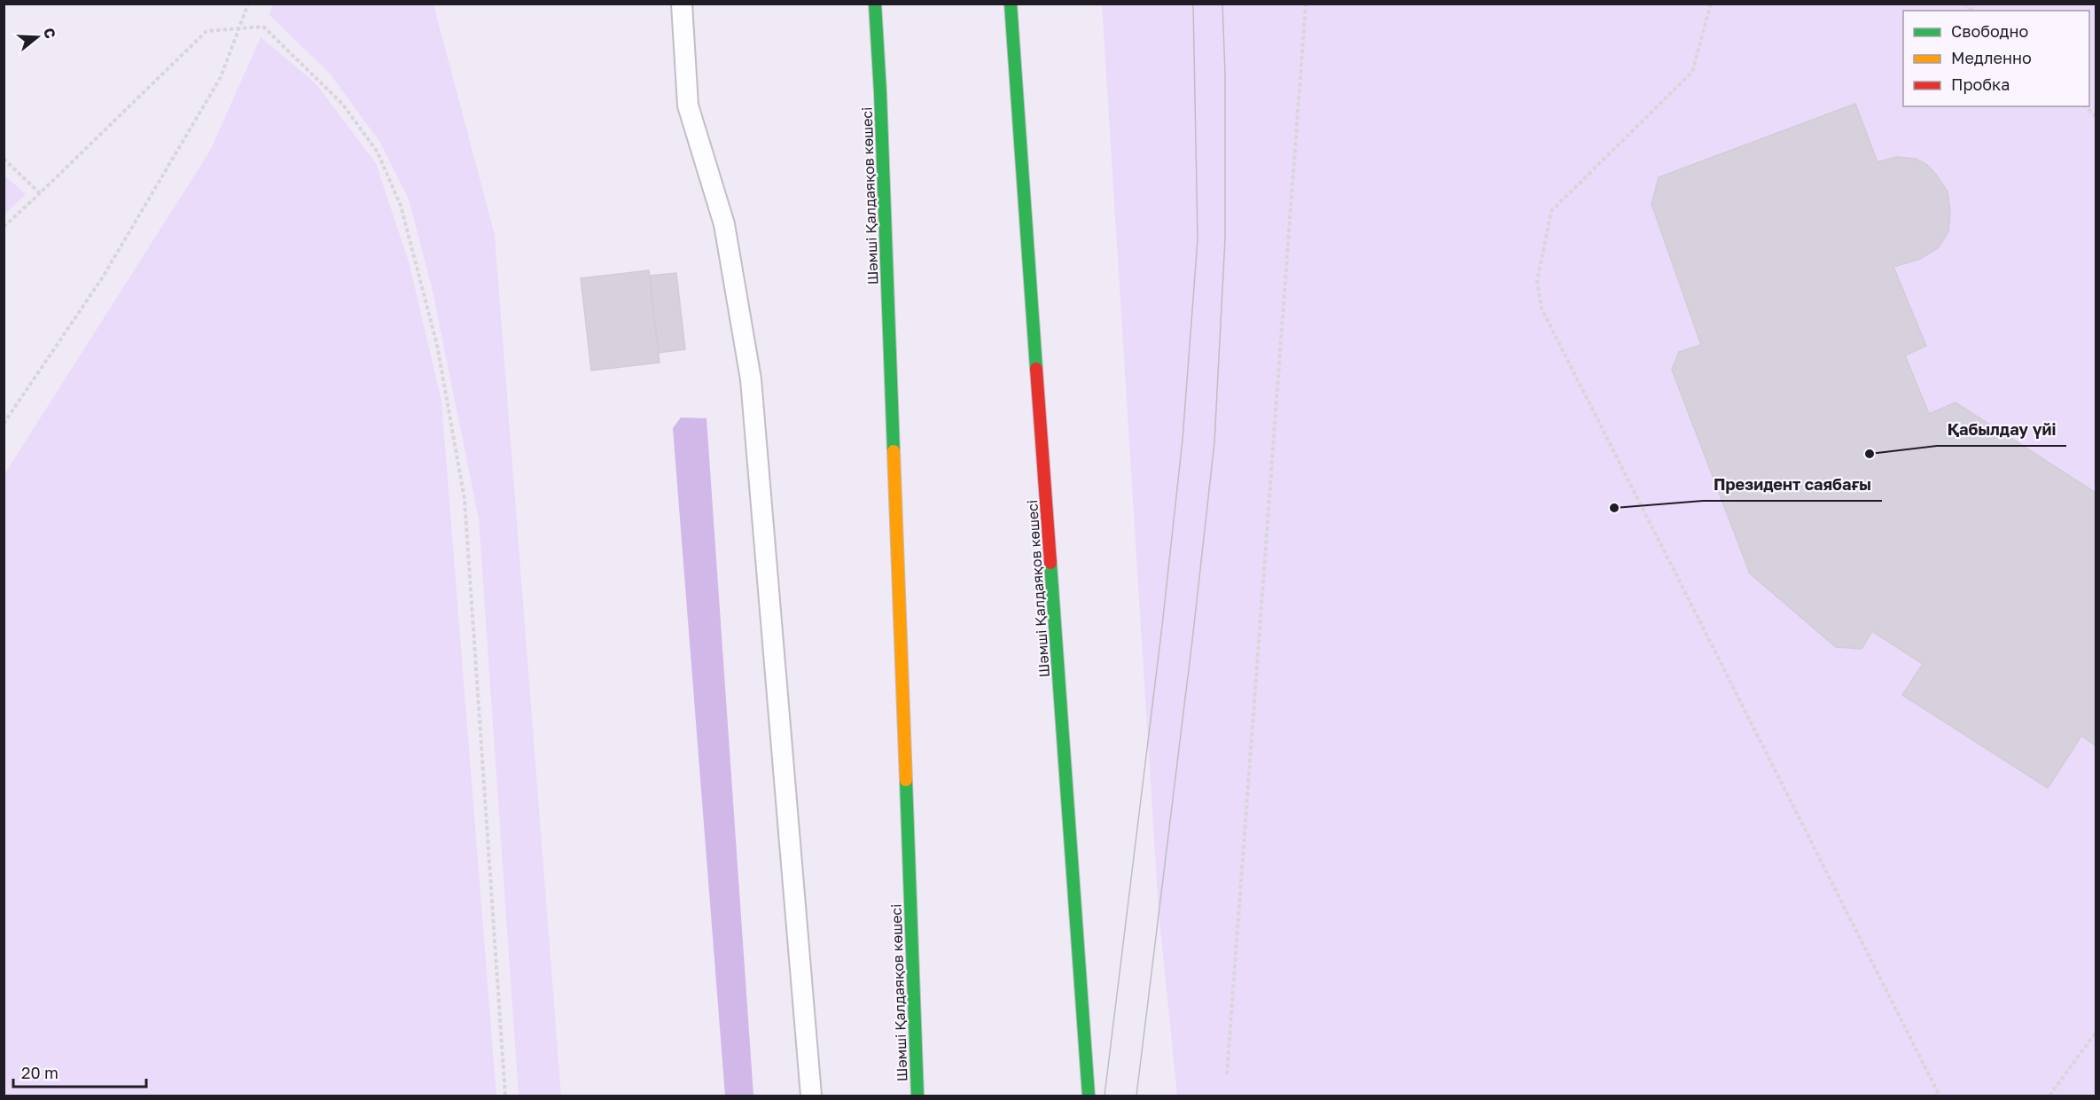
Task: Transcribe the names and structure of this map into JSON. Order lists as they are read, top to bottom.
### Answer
{
  "streets": {
    "main road": ["Шәмші Қалдаяқов көшесі"]
  },
  "places": ["Қабылдау үйі", "Президент саябағы"],
  "legend": ["Свободно", "Медленно", "Пробка"],
  "scale_bar": "20 m",
  "north": "right"
}
